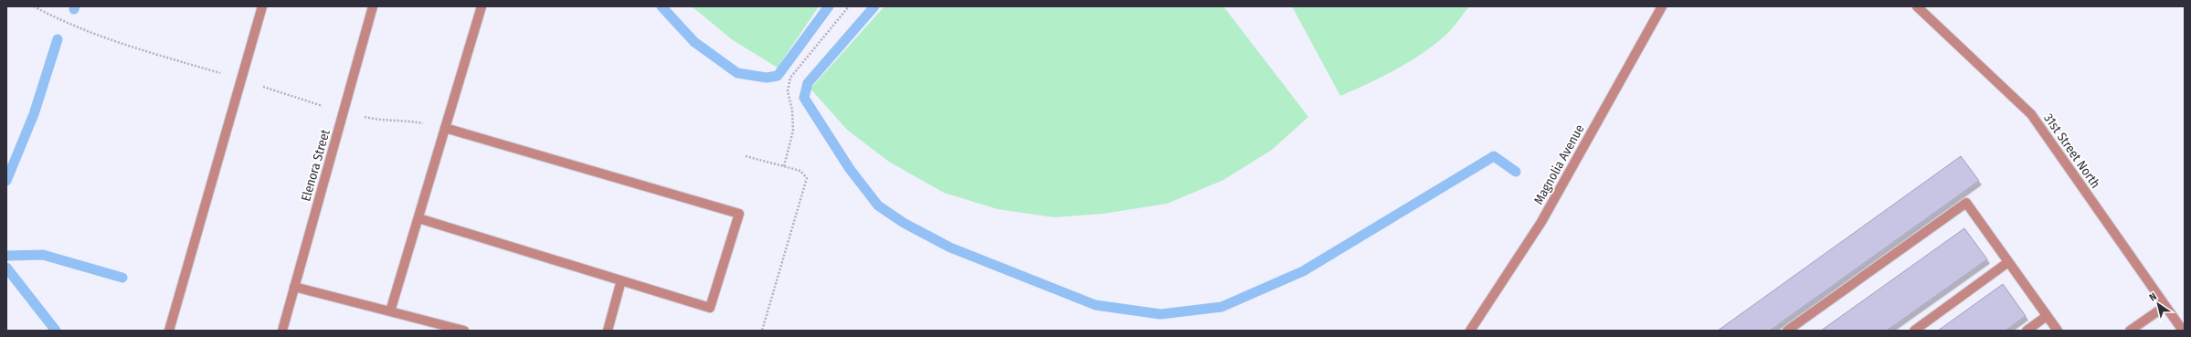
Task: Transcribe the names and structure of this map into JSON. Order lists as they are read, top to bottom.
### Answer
{
  "streets": {
    "street": ["31st Street North", "Magnolia Avenue", "Elenora Street"]
  },
  "north": "top left"
}
